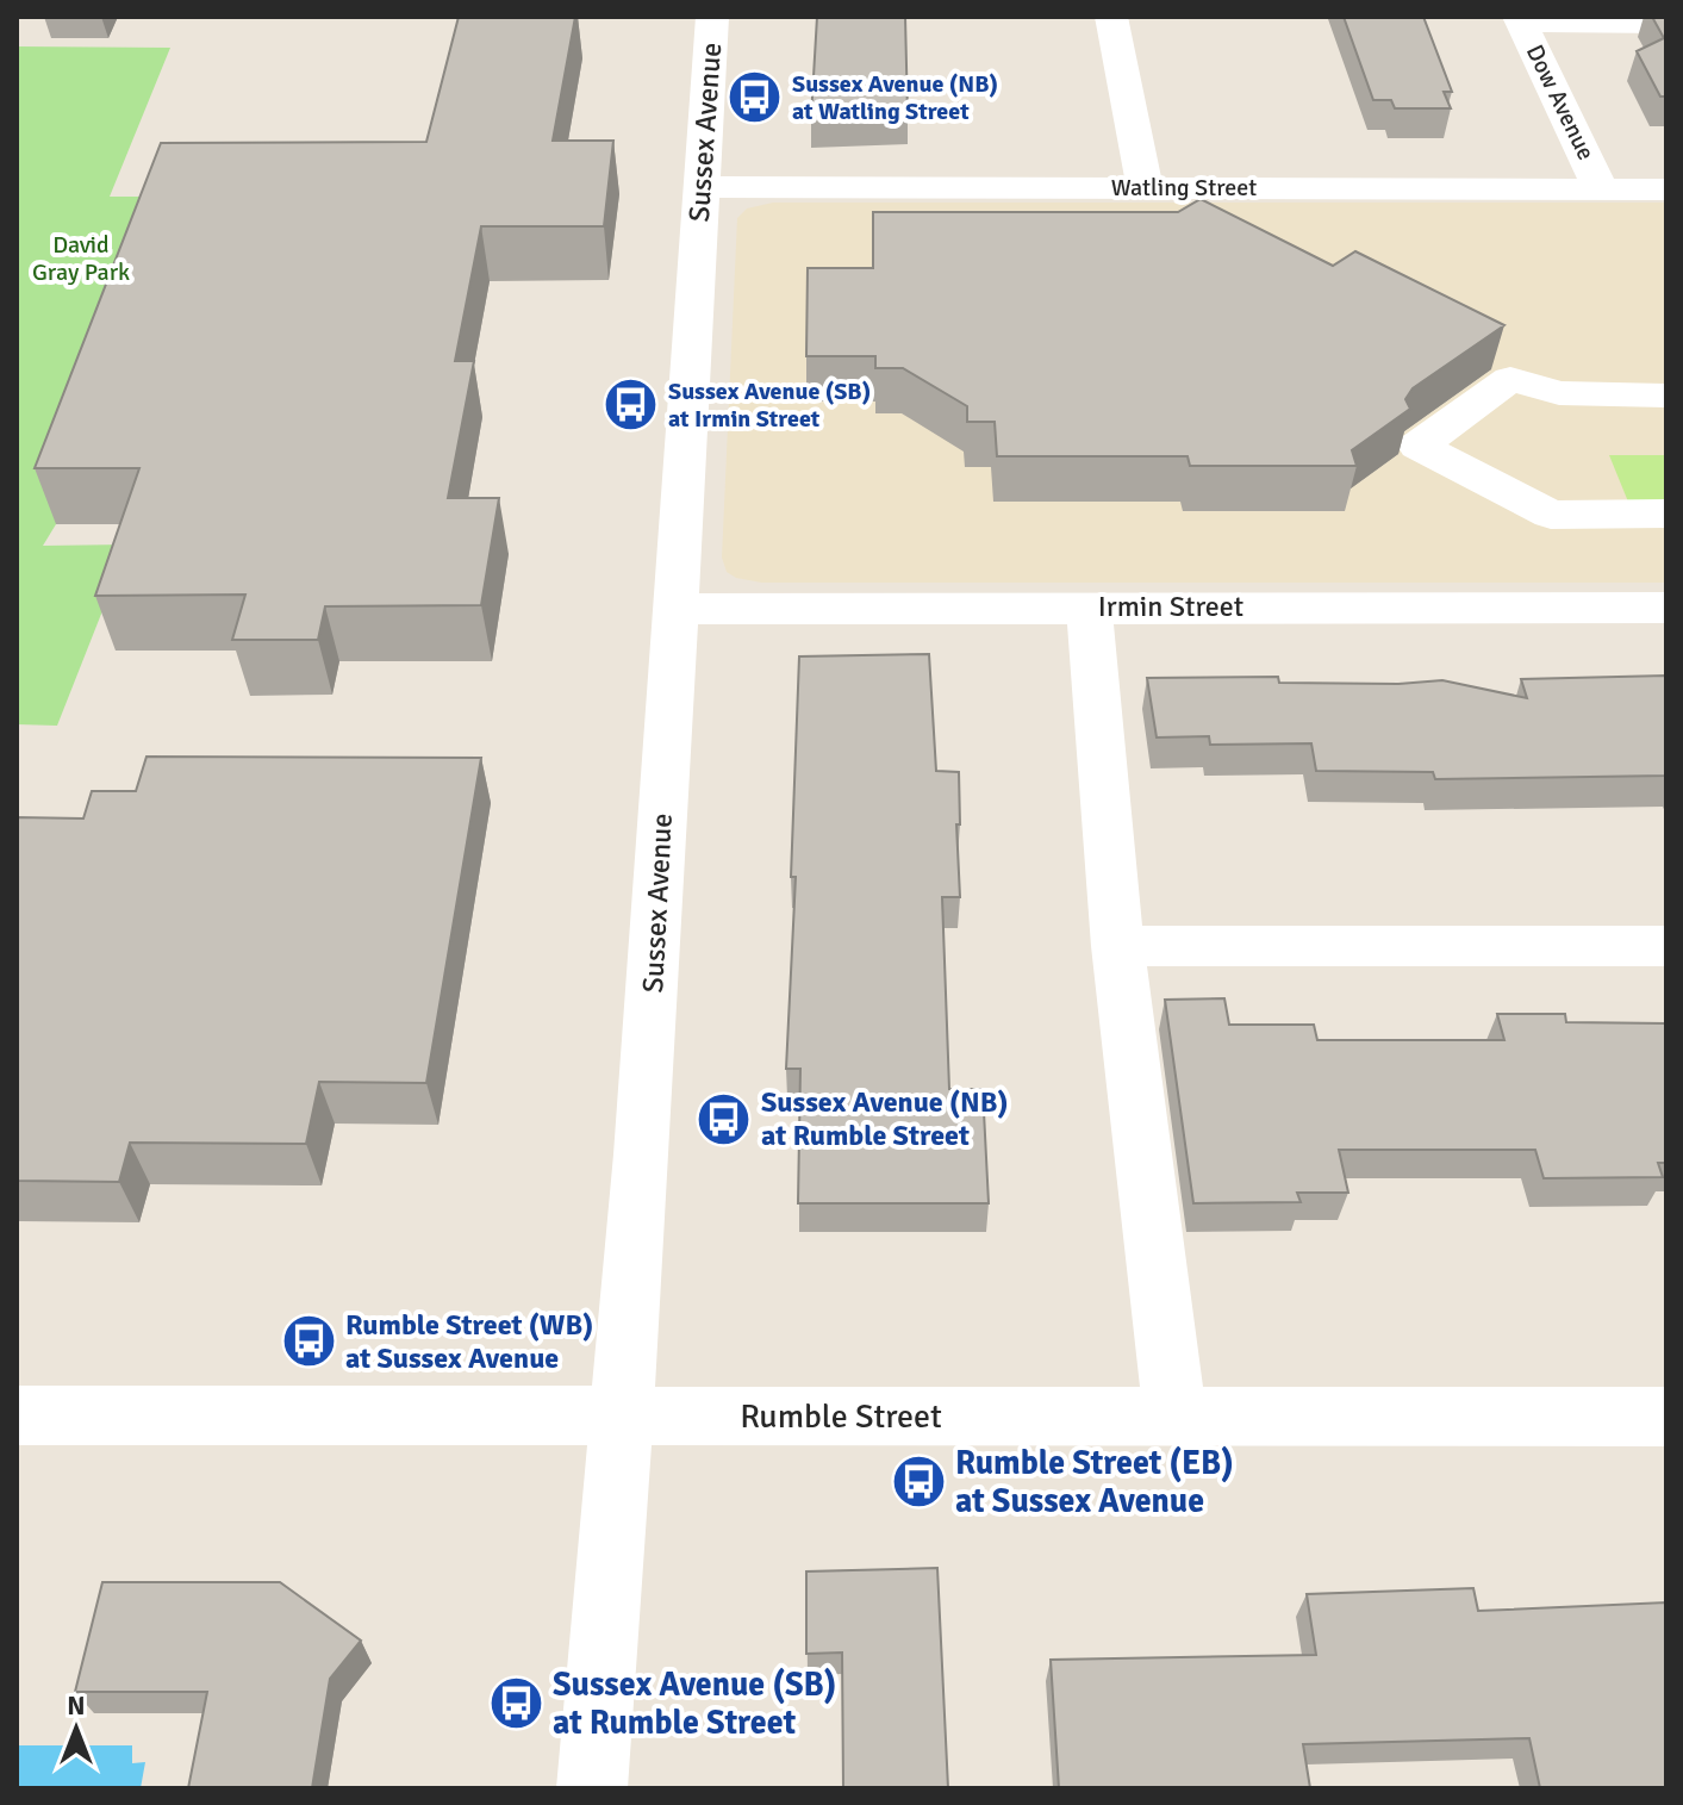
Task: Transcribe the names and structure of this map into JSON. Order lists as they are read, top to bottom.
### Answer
{
  "streets": {
    "street": [
      "Dow Avenue",
      "Sussex Avenue",
      "Watling Street",
      "Irmin Street",
      "Rumble Street"
    ]
  },
  "crossings": [
    ["Dow Avenue", "Watling Street"],
    ["Sussex Avenue", "Watling Street"],
    ["Sussex Avenue", "Irmin Street"],
    ["Sussex Avenue", "Rumble Street"]
  ],
  "parks": ["David Gray Park"],
  "places": {
    "bus stop": [
      "Sussex Avenue (NB) at Watling Street",
      "Sussex Avenue (SB) at Irmin Street",
      "Sussex Avenue (NB) at Rumble Street",
      "Rumble Street (WB) at Sussex Avenue",
      "Rumble Street (EB) at Sussex Avenue",
      "Sussex Avenue (SB) at Rumble Street"
    ]
  },
  "north": "top"
}
